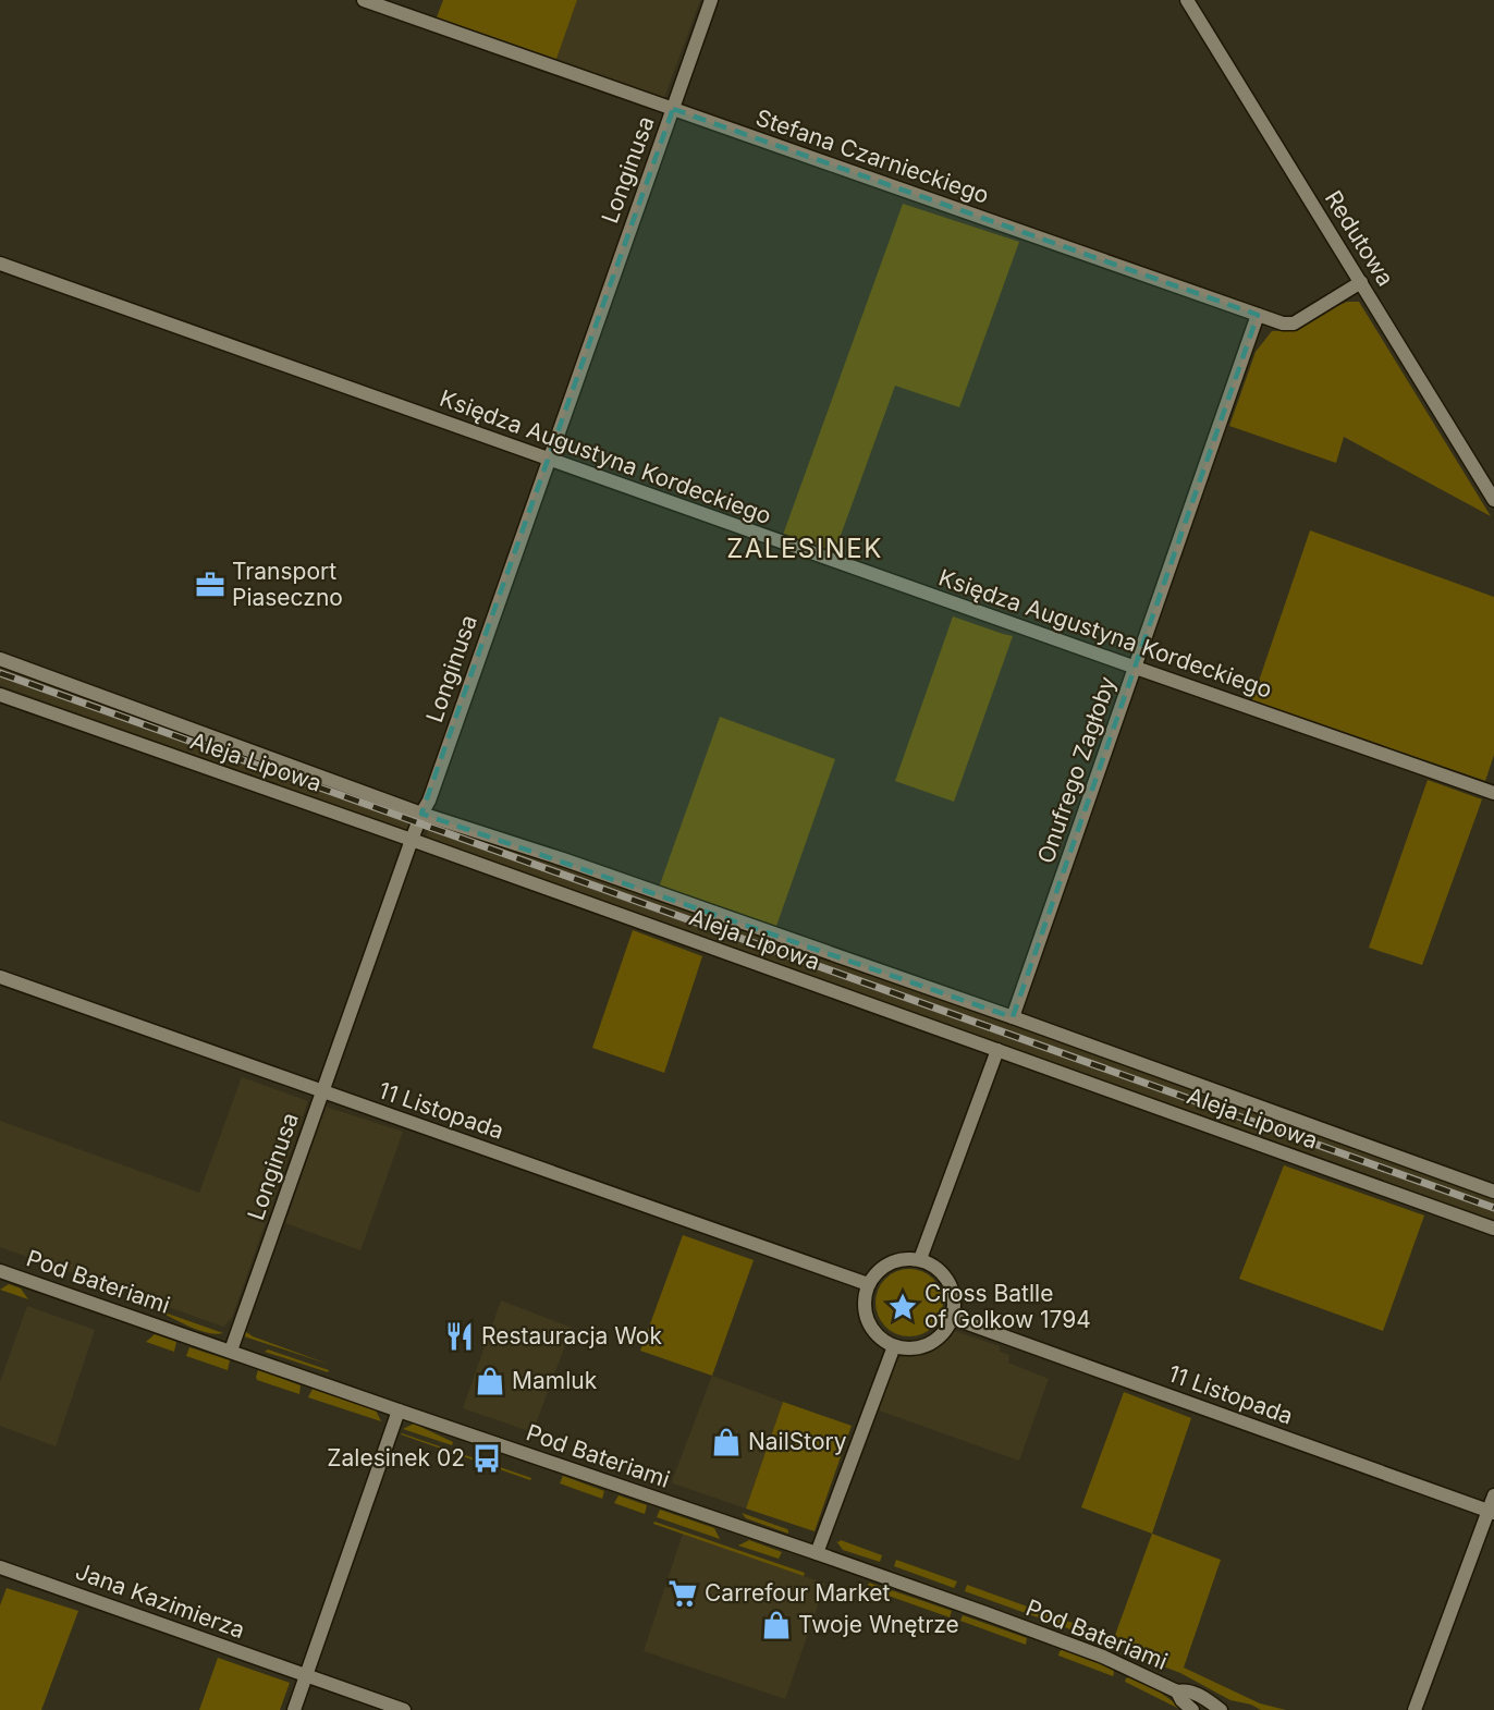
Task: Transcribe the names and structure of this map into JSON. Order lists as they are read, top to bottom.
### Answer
{
  "streets": {
    "street": [
      "Stefana Czarnieckiego",
      "Longinusa",
      "Redutowa",
      "Księdza Augustyna Kordeckiego",
      "Aleja Lipowa",
      "Onufrego Zagłoby",
      "11 Listopada",
      "Pod Bateriami",
      "Jana Kazimierza"
    ]
  },
  "crossings": [
    ["Stefana Czarnieckiego", "Longinusa"],
    ["Stefana Czarnieckiego", "Redutowa"],
    ["Stefana Czarnieckiego", "Onufrego Zagłoby"],
    ["Longinusa", "Księdza Augustyna Kordeckiego"],
    ["Longinusa", "Aleja Lipowa"],
    ["Longinusa", "11 Listopada"],
    ["Longinusa", "Pod Bateriami"],
    ["Księdza Augustyna Kordeckiego", "Onufrego Zagłoby"],
    ["Aleja Lipowa", "Onufrego Zagłoby"]
  ],
  "districts": ["ZALESINEK"],
  "places": {
    "office": ["Transport Piaseczno"],
    "place": ["Cross Batlle of Golkow 1794"],
    "restaurant": ["Restauracja Wok"],
    "shop": ["Mamluk", "NailStory", "Twoje Wnętrze"],
    "bus stop": ["Zalesinek 02"],
    "supermarket": ["Carrefour Market"]
  }
}
